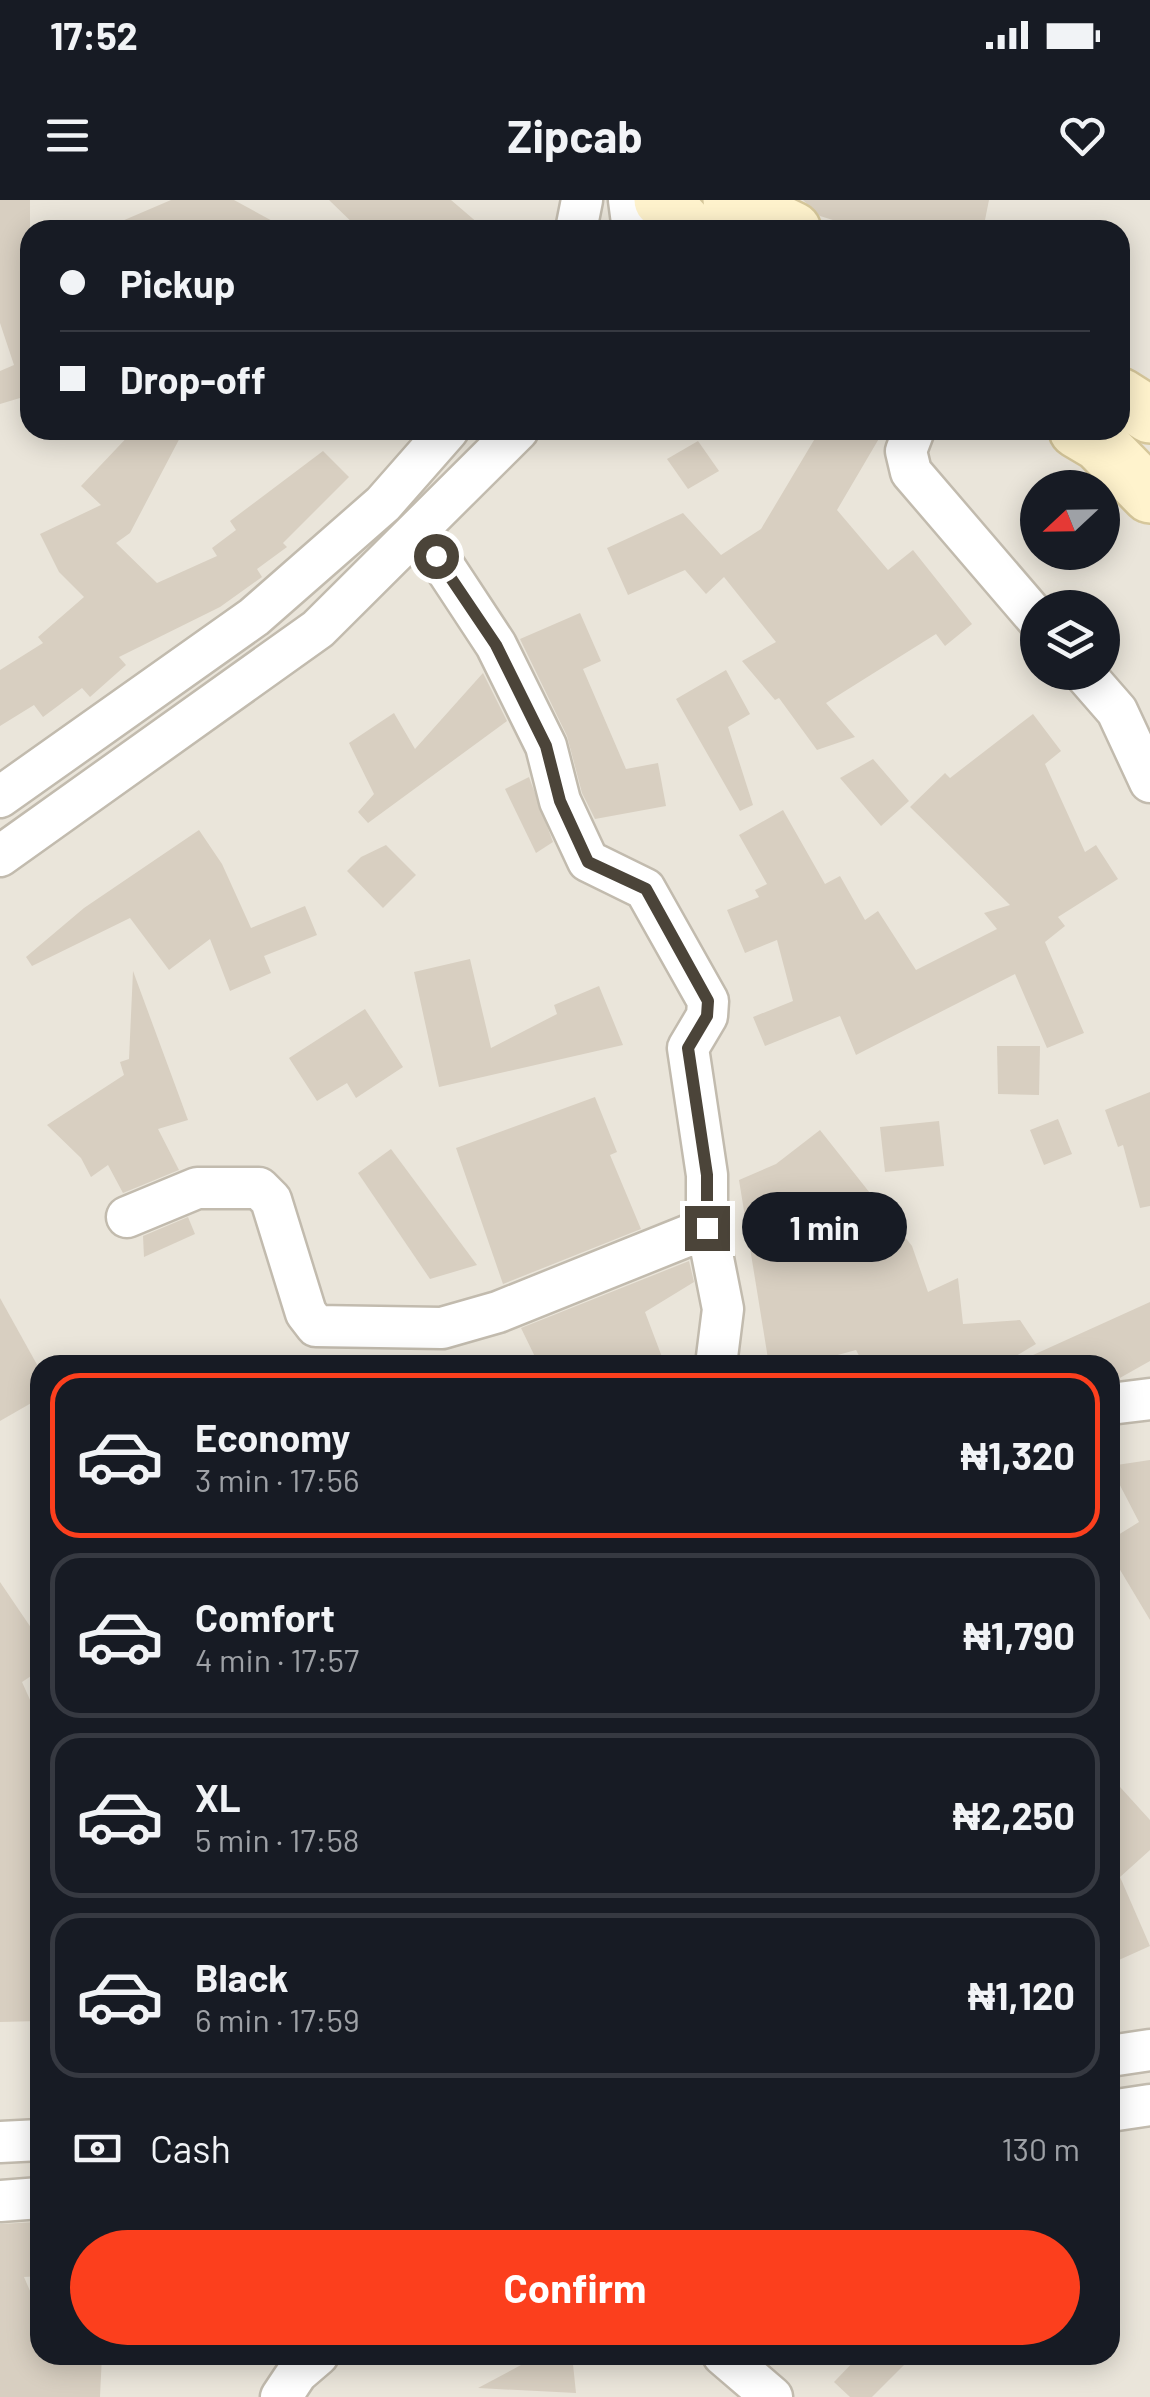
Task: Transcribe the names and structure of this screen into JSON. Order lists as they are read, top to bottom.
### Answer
{
  "north": "left",
  "page": {
    "status": "17:52",
    "header": "Zipcab",
    "banner": ["Pickup", "Drop-off"],
    "bubble": "1 min",
    "list": [
      {
        "name": "Economy",
        "note": "3 min · 17:56",
        "value": "₦1,320"
      },
      {
        "name": "Comfort",
        "note": "4 min · 17:57",
        "value": "₦1,790"
      },
      {
        "name": "XL",
        "note": "5 min · 17:58",
        "value": "₦2,250"
      },
      {
        "name": "Black",
        "note": "6 min · 17:59",
        "value": "₦1,120"
      }
    ],
    "pay": ["Cash", "130 m"],
    "buttons": "Confirm"
  }
}
